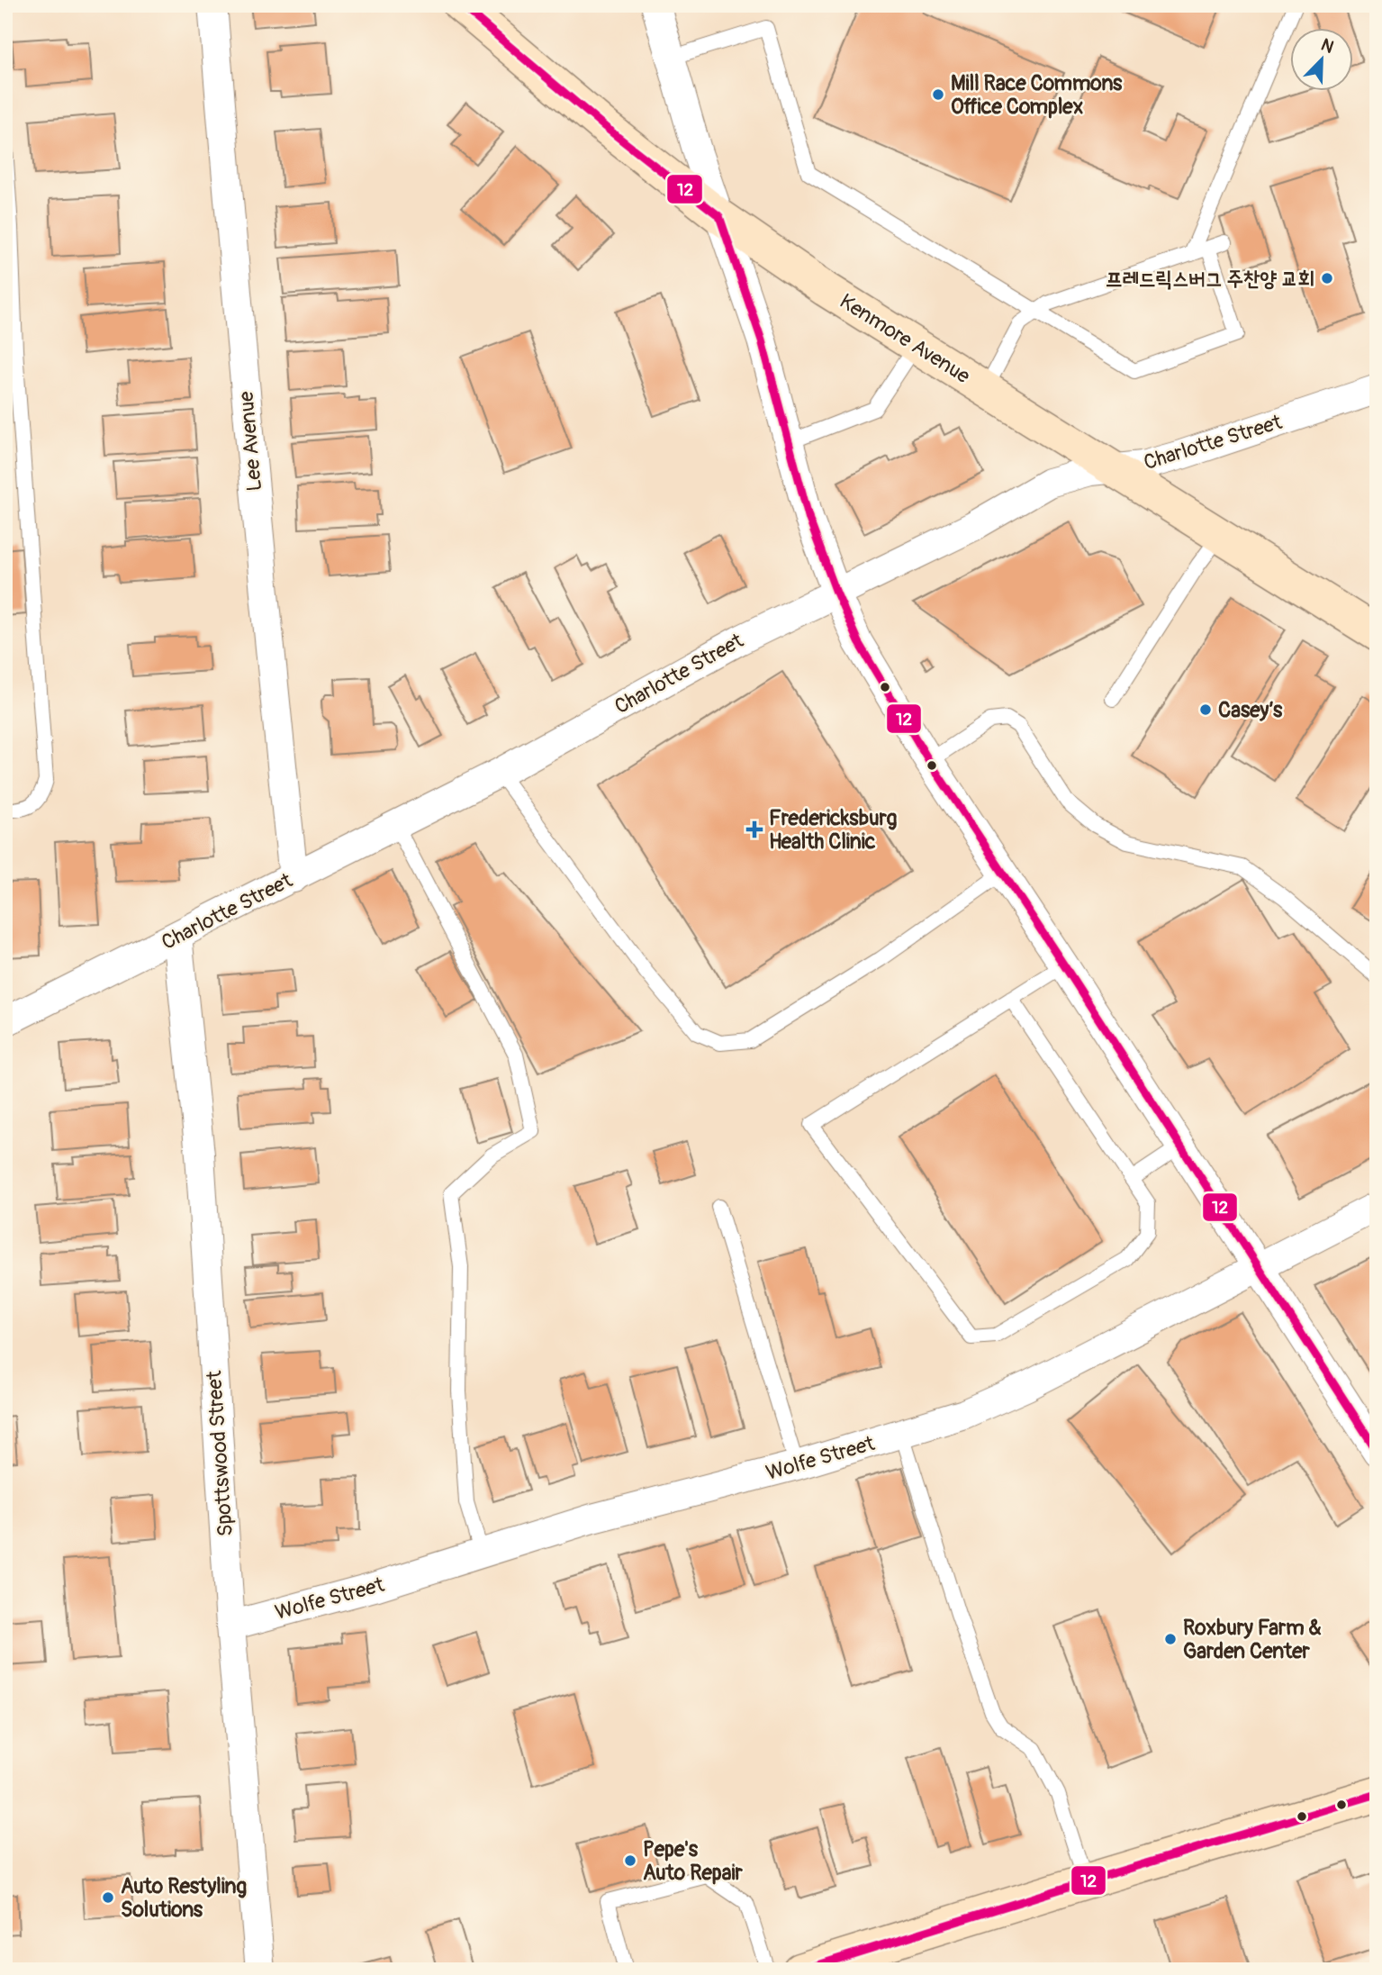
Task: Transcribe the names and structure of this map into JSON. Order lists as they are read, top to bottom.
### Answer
{
  "streets": {
    "street": [
      "Kenmore Avenue",
      "Lee Avenue",
      "Charlotte Street",
      "Spottswood Street",
      "Wolfe Street"
    ]
  },
  "crossings": [
    ["Kenmore Avenue", "Charlotte Street"],
    ["Lee Avenue", "Charlotte Street"],
    ["Charlotte Street", "Spottswood Street"],
    ["Spottswood Street", "Wolfe Street"]
  ],
  "places": {
    "other": [
      "Mill Race Commons Office Complex",
      "프레드릭스버그 주찬양 교회",
      "Casey’s",
      "Roxbury Farm & Garden Center",
      "Pepe's Auto Repair",
      "Auto Restyling Solutions"
    ],
    "health": ["Fredericksburg Health Clinic"]
  },
  "lines": ["transit line 12"],
  "north": "top right"
}
